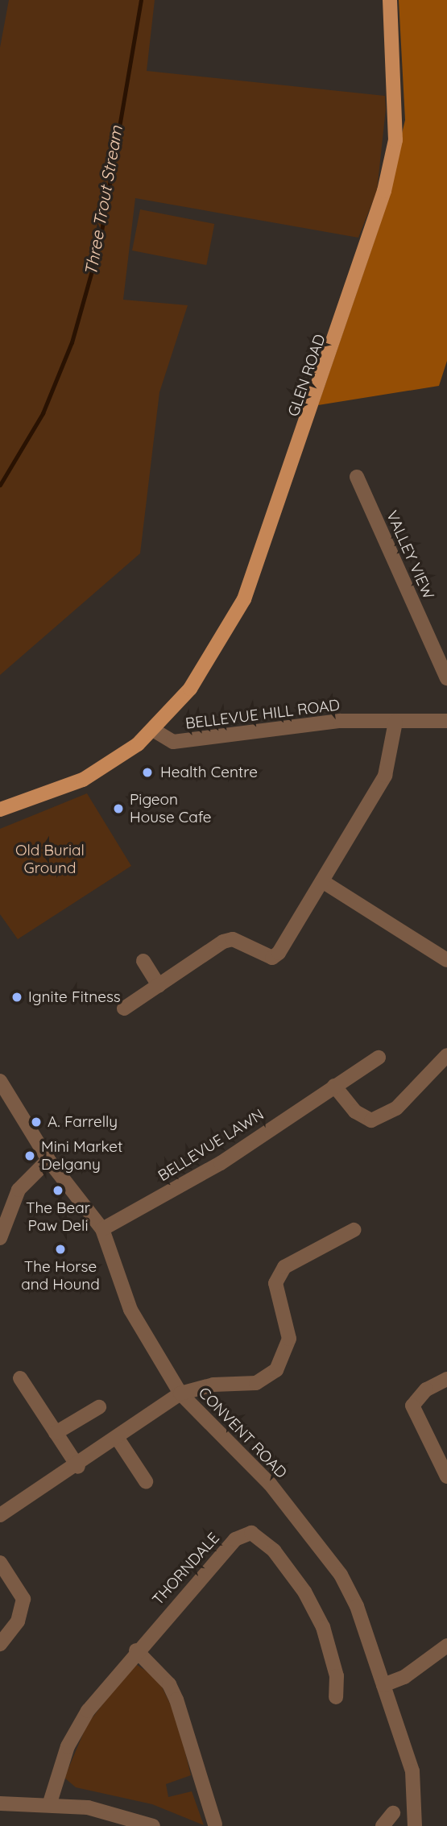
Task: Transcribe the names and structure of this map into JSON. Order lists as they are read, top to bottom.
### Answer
{
  "streets": {
    "main road": ["GLEN ROAD"],
    "street": [
      "VALLEY VIEW",
      "BELLEVUE HILL ROAD",
      "BELLEVUE LAWN",
      "CONVENT ROAD",
      "THORNDALE"
    ]
  },
  "crossings": [
    ["GLEN ROAD", "BELLEVUE HILL ROAD"],
    ["BELLEVUE LAWN", "CONVENT ROAD"]
  ],
  "water": ["Three Trout Stream"],
  "parks": ["Old Burial Ground"],
  "places": [
    "Health Centre",
    "Pigeon House Cafe",
    "Ignite Fitness",
    "A. Farrelly",
    "Mini Market Delgany",
    "The Bear Paw Deli",
    "The Horse and Hound"
  ]
}
